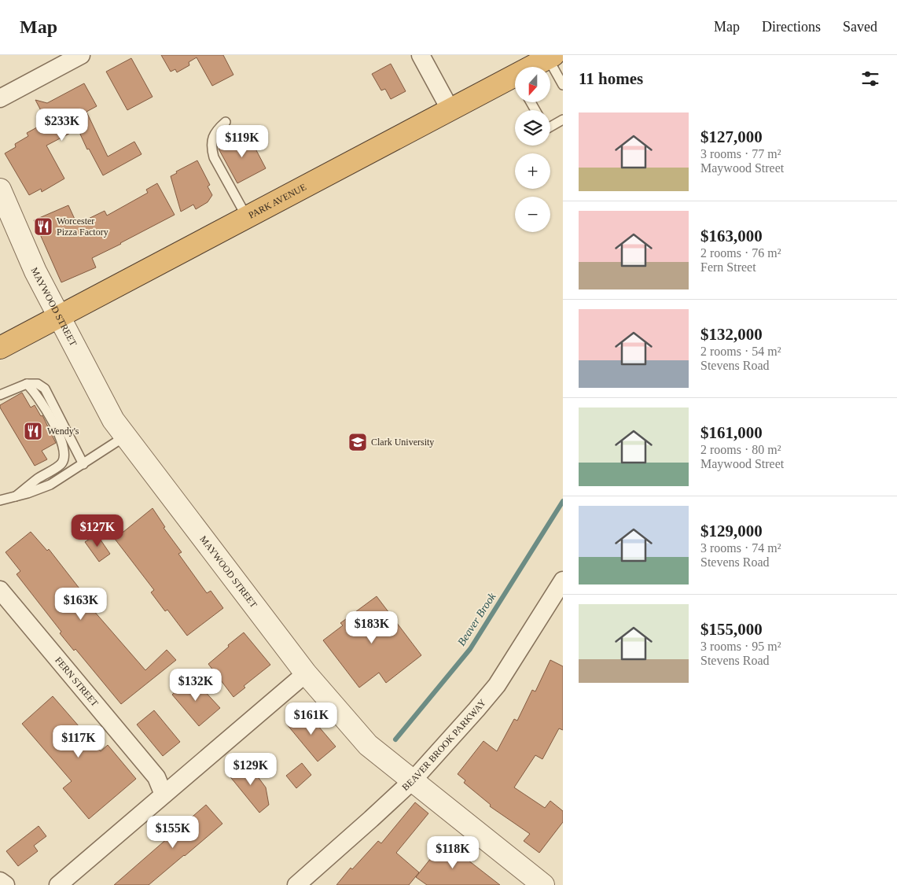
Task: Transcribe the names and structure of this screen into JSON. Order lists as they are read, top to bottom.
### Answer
{
  "streets": {
    "highway": ["PARK AVENUE"],
    "street": ["MAYWOOD STREET", "FERN STREET", "BEAVER BROOK PARKWAY"]
  },
  "crossings": [
    ["PARK AVENUE", "MAYWOOD STREET"],
    ["MAYWOOD STREET", "BEAVER BROOK PARKWAY"]
  ],
  "water": ["Beaver Brook"],
  "places": {
    "restaurant": ["Worcester Pizza Factory", "Wendy's"],
    "school or university": ["Clark University"]
  },
  "north": "bottom",
  "page": {
    "header": "Map",
    "nav": ["Map", "Directions", "Saved"],
    "heading": "11 homes",
    "map_buttons": ["+", "−"],
    "list": [
      {
        "name": "$127,000",
        "note": "3 rooms · 77 m² · Maywood Street"
      },
      {
        "name": "$163,000",
        "note": "2 rooms · 76 m² · Fern Street"
      },
      {
        "name": "$132,000",
        "note": "2 rooms · 54 m² · Stevens Road"
      },
      {
        "name": "$161,000",
        "note": "2 rooms · 80 m² · Maywood Street"
      },
      {
        "name": "$129,000",
        "note": "3 rooms · 74 m² · Stevens Road"
      },
      {
        "name": "$155,000",
        "note": "3 rooms · 95 m² · Stevens Road"
      }
    ],
    "price": [
      "$233K",
      "$119K",
      "$127K",
      "$163K",
      "$183K",
      "$132K",
      "$161K",
      "$117K",
      "$129K",
      "$155K",
      "$118K"
    ]
  }
}
